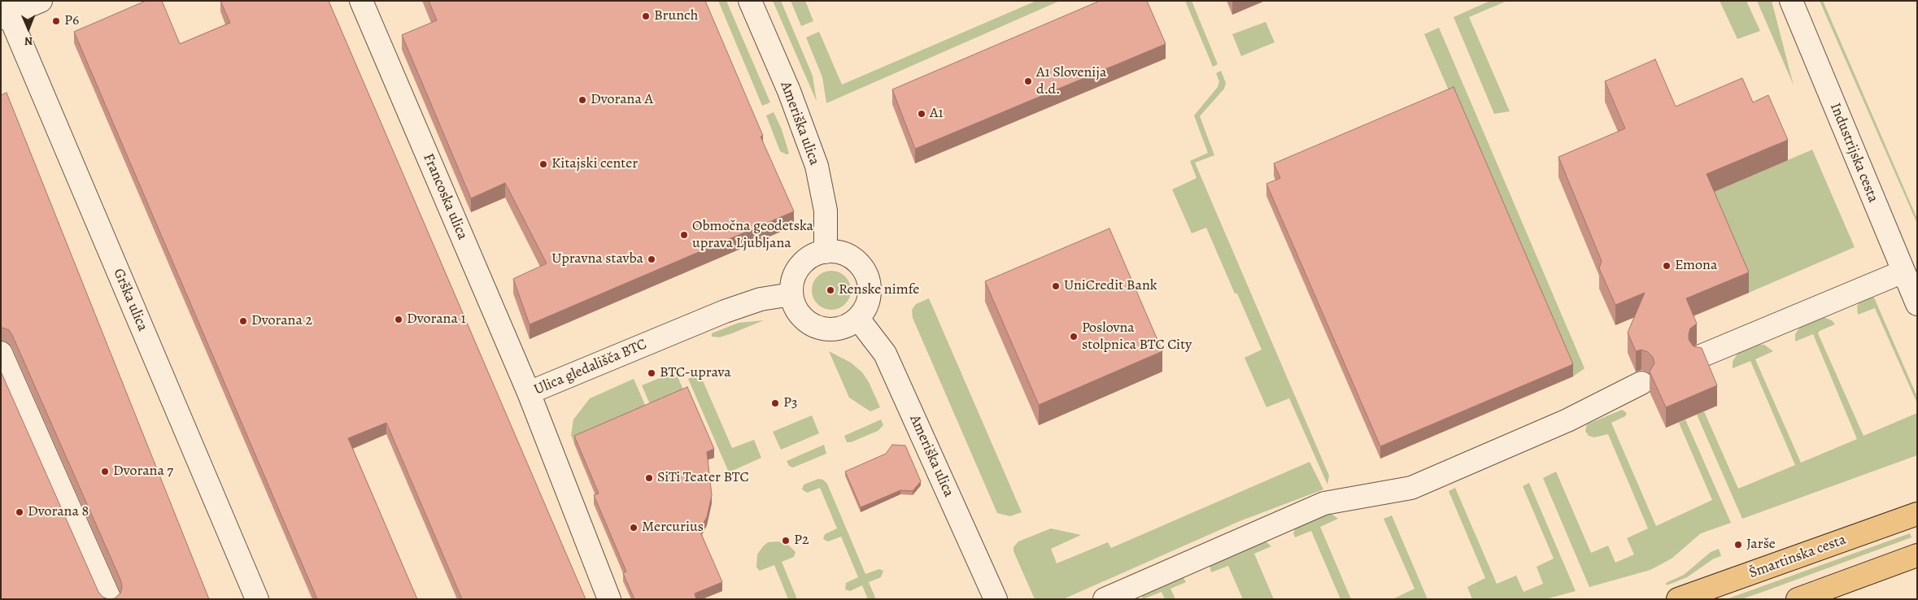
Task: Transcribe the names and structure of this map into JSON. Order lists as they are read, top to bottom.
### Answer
{
  "streets": {
    "main road": ["Šmartinska cesta"],
    "street": [
      "Ameriška ulica",
      "Industrijska cesta",
      "Francoska ulica",
      "Grška ulica",
      "Ulica gledališča BTC"
    ]
  },
  "crossings": [
    ["Ameriška ulica", "Ulica gledališča BTC"],
    ["Francoska ulica", "Ulica gledališča BTC"]
  ],
  "places": [
    "Brunch",
    "P6",
    "A1 Slovenija d.d.",
    "Dvorana A",
    "A1",
    "Kitajski center",
    "Območna geodetska uprava Ljubljana",
    "Upravna stavba",
    "Emona",
    "UniCredit Bank",
    "Renske nimfe",
    "Dvorana 1",
    "Dvorana 2",
    "Poslovna stolpnica BTC City",
    "BTC-uprava",
    "P3",
    "Dvorana 7",
    "SiTi Teater BTC",
    "Dvorana 8",
    "Mercurius",
    "P2",
    "Jarše"
  ],
  "north": "bottom"
}
